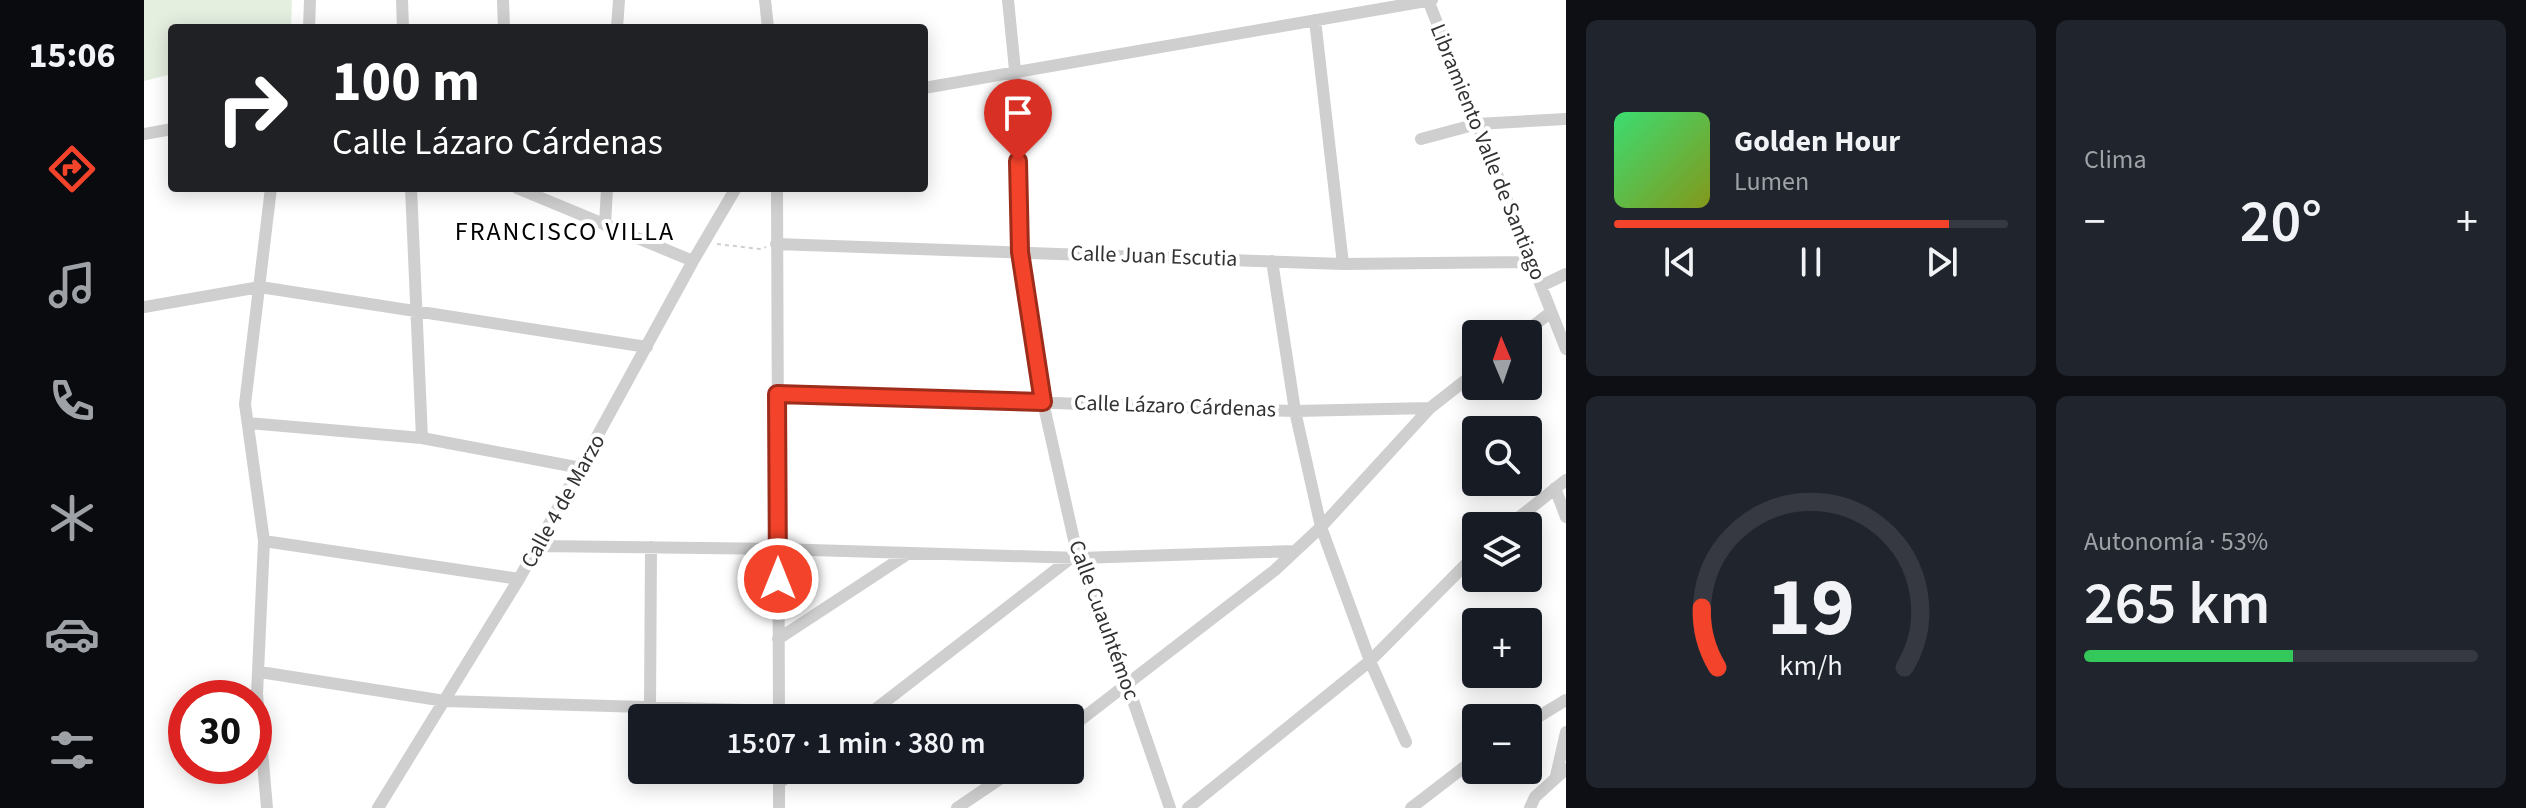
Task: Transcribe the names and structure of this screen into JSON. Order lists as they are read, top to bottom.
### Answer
{
  "streets": {
    "street": [
      "Libramiento Valle de Santiago",
      "Calle Juan Escutia",
      "Calle Lázaro Cárdenas",
      "Calle 4 de Marzo",
      "Calle Cuauhtémoc"
    ]
  },
  "crossings": [
    ["Libramiento Valle de Santiago", "Calle Juan Escutia"],
    ["Calle Juan Escutia", "Calle Cuauhtémoc"],
    ["Calle Lázaro Cárdenas", "Calle Cuauhtémoc"]
  ],
  "districts": ["FRANCISCO VILLA"],
  "north": "top",
  "page": {
    "tabs": "15:06",
    "tile": [
      "Clima",
      ["Autonomía · 53%", "265 km"]
    ],
    "turn": ["100 m", "Calle Lázaro Cárdenas"],
    "song": ["Golden Hour", "Lumen"],
    "heat": ["−", "20°", "+"],
    "map_buttons": ["+", "−"],
    "limit": "30",
    "trip": "15:07 · 1 min · 380 m",
    "gauge": ["19", "km/h"]
  }
}
